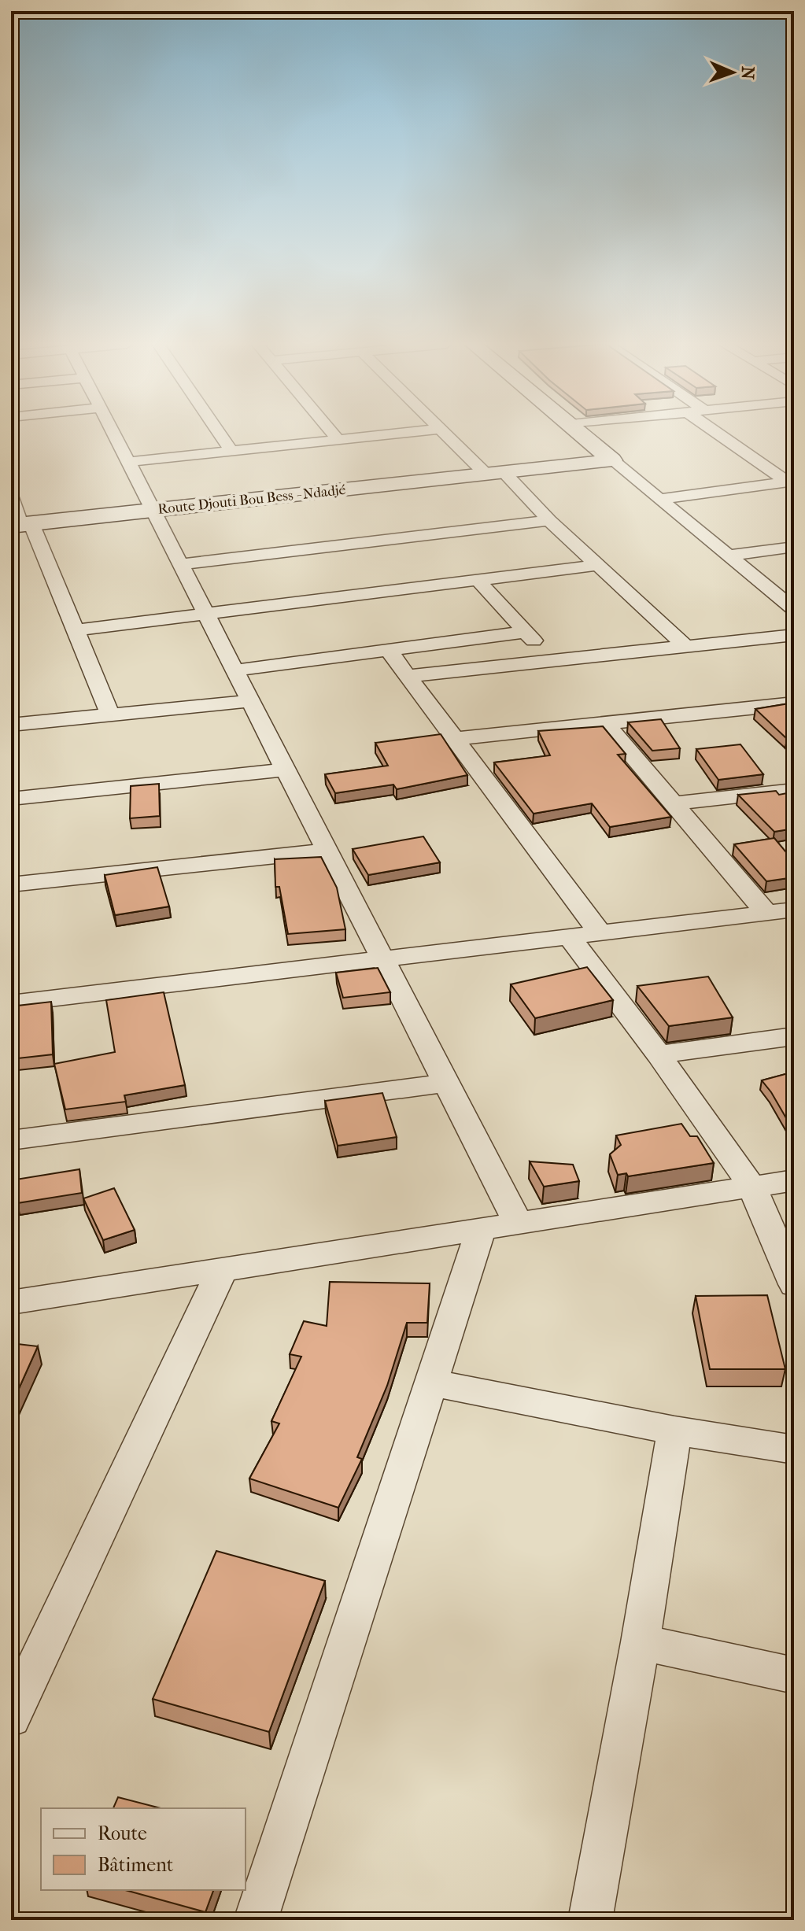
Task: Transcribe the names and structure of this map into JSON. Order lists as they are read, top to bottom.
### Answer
{
  "streets": {
    "main road": ["Route Djouti Bou Bess - Ndadjé"]
  },
  "legend": ["Route", "Bâtiment"],
  "north": "right"
}
